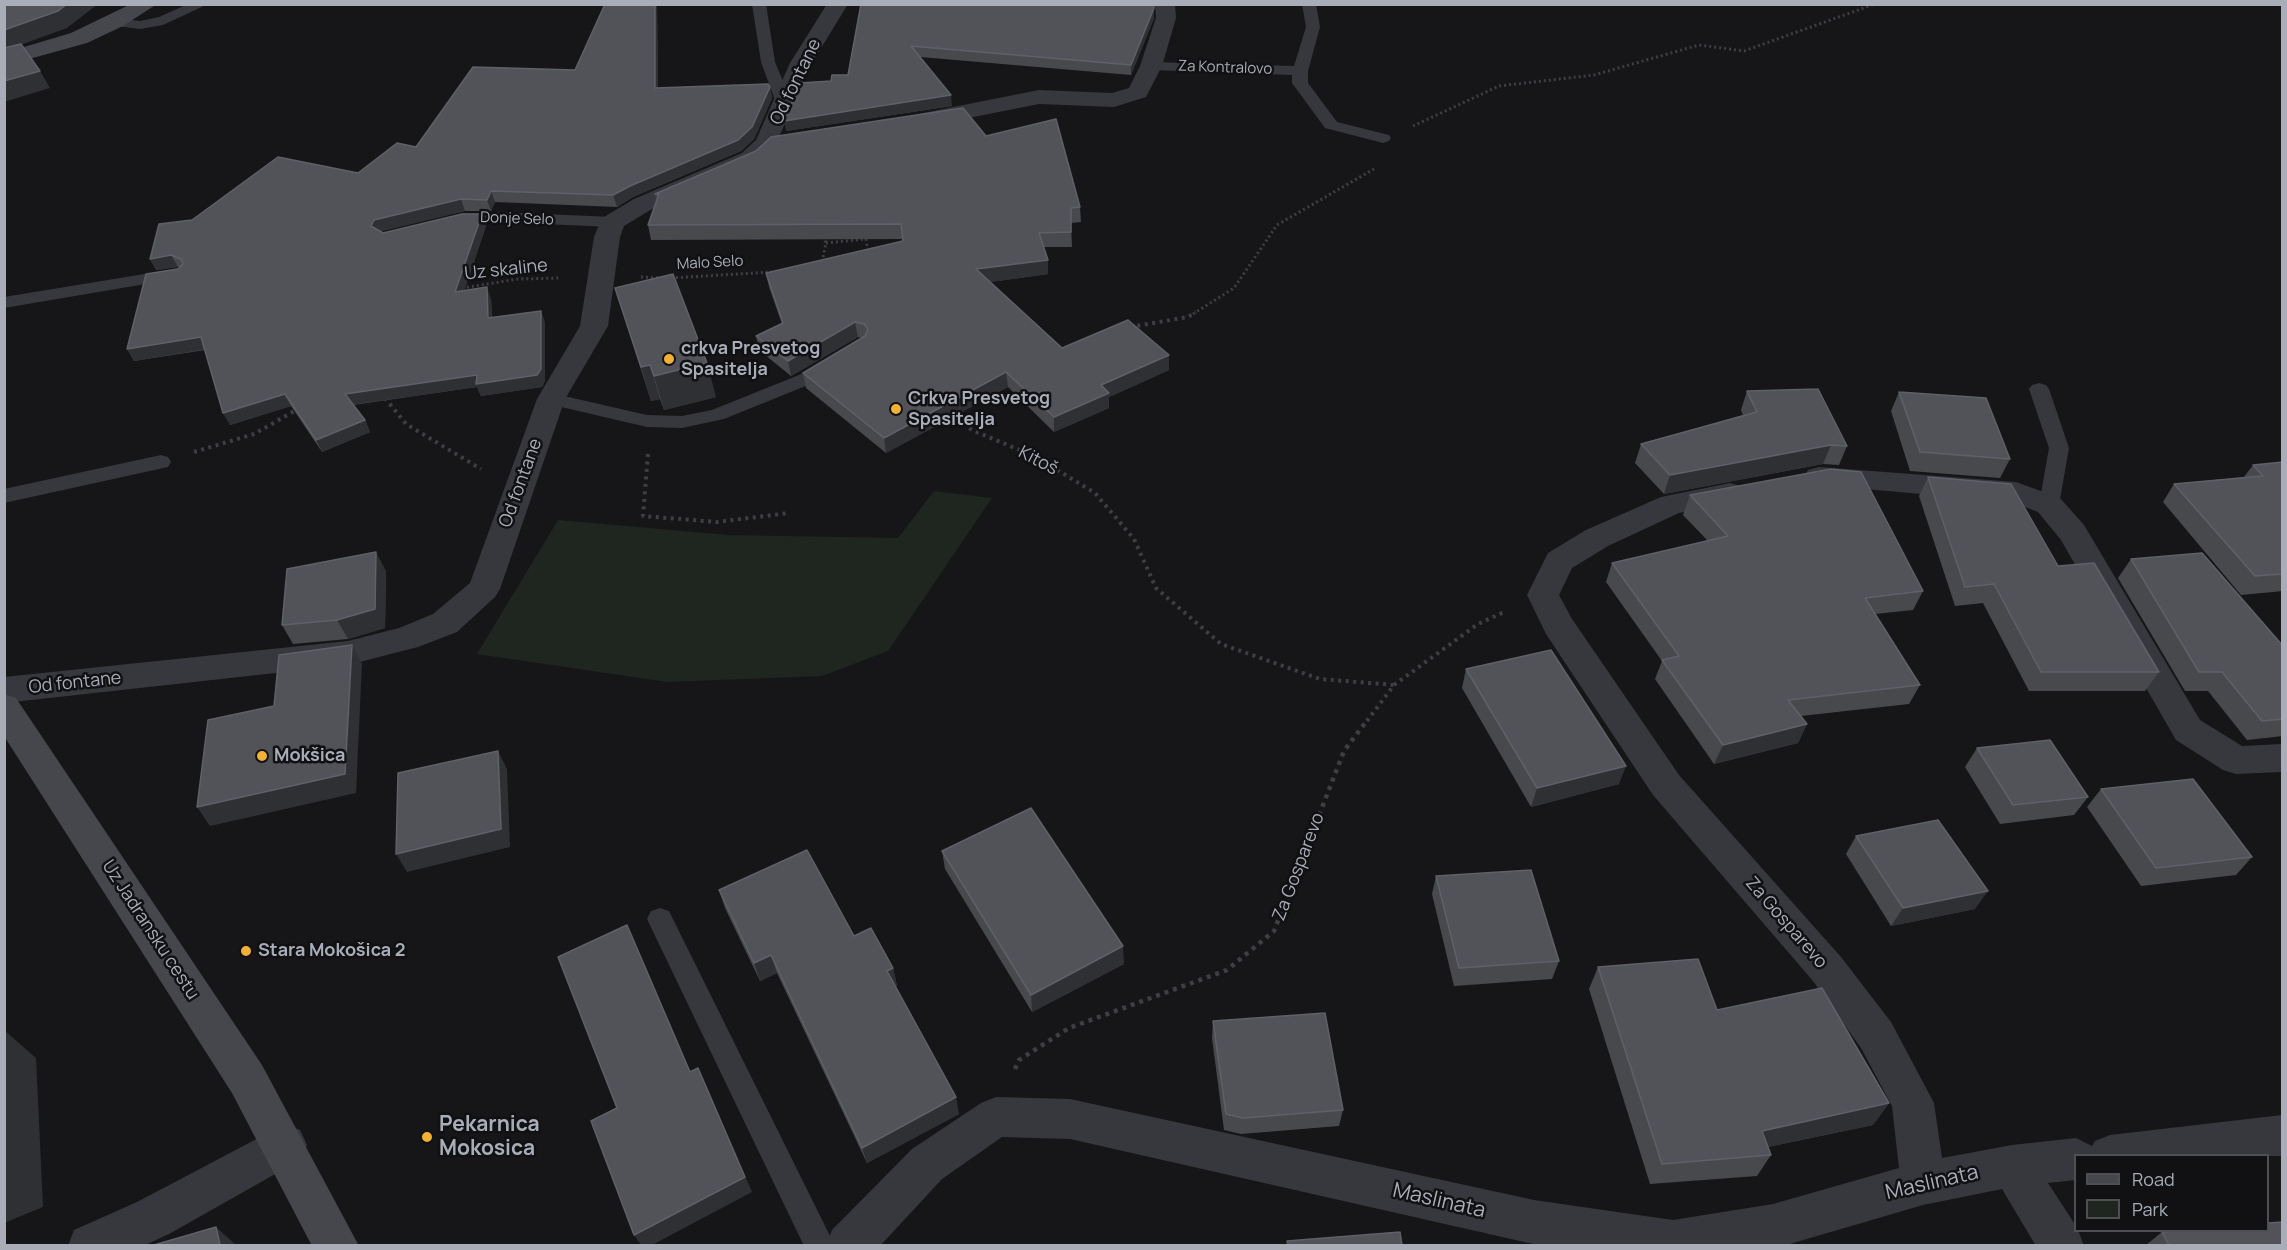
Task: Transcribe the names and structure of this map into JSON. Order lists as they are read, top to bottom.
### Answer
{
  "streets": {
    "main road": ["Uz Jadransku cestu"],
    "street": [
      "Za Kontralovo",
      "Od fontane",
      "Za Gosparevo",
      "Maslinata"
    ],
    "lane": ["Donje Selo"],
    "path": ["Malo Selo", "Uz skaline", "Kitoš"]
  },
  "crossings": [
    ["Od fontane", "Donje Selo"],
    ["Od fontane", "Malo Selo"],
    ["Od fontane", "Uz skaline"],
    ["Od fontane", "Uz Jadransku cestu"],
    ["Malo Selo", "Uz skaline"],
    ["Kitoš", "Za Gosparevo"],
    ["Za Gosparevo", "Maslinata"]
  ],
  "places": [
    "crkva Presvetog Spasitelja",
    "Crkva Presvetog Spasitelja",
    "Mokšica",
    "Stara Mokošica 2",
    "Pekarnica Mokosica"
  ],
  "legend": ["Road", "Park"]
}
